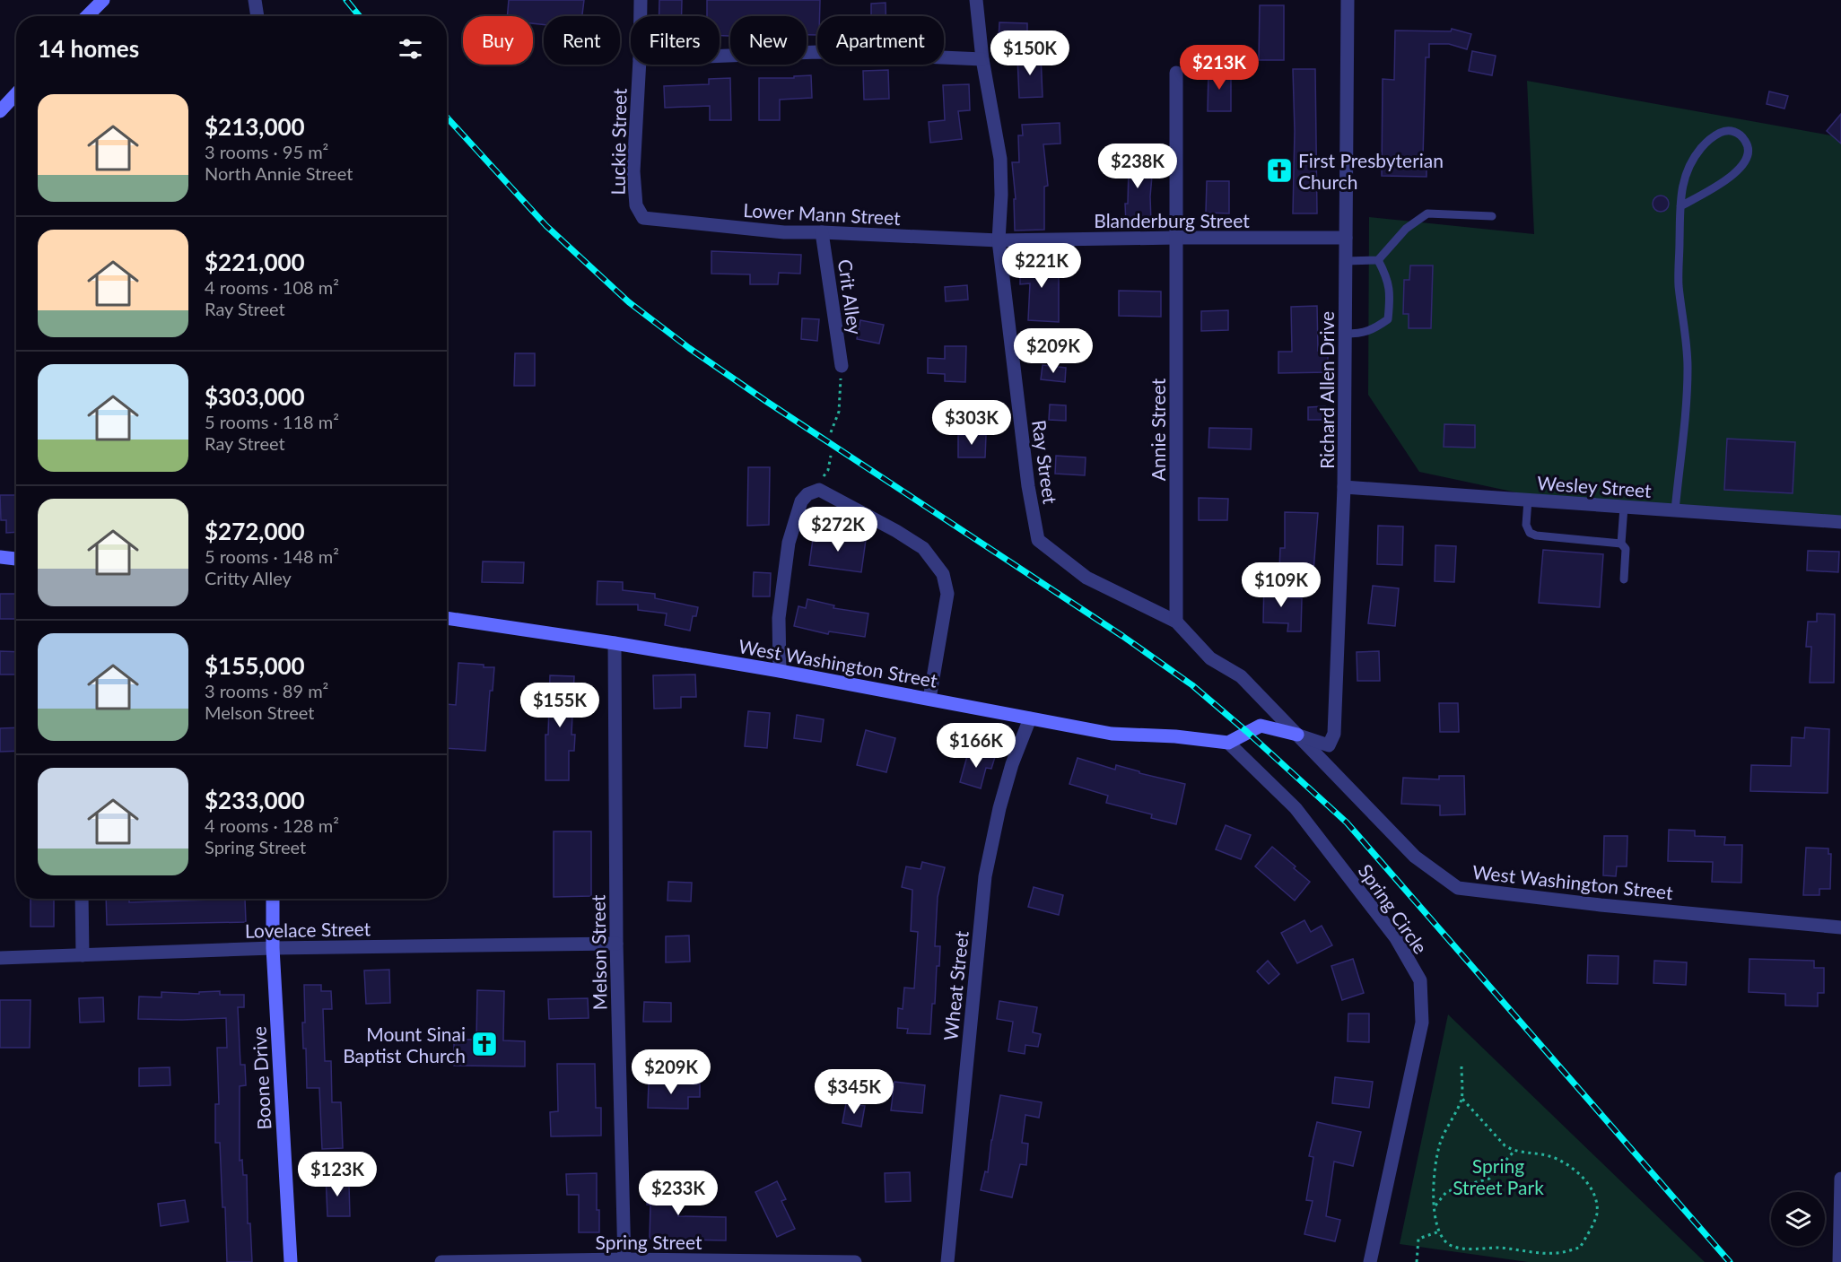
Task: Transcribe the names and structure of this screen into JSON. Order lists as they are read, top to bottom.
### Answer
{
  "streets": {
    "street": [
      "Luckie Street",
      "Lower Mann Street",
      "Blanderburg Street",
      "Crit Alley",
      "Richard Allen Drive",
      "Annie Street",
      "Ray Street",
      "Wesley Street",
      "West Washington Street",
      "Spring Circle",
      "Lovelace Street",
      "Melson Street",
      "Wheat Street",
      "Boone Drive",
      "Spring Street"
    ]
  },
  "crossings": [
    ["Luckie Street", "Lower Mann Street"],
    ["Lower Mann Street", "Blanderburg Street"],
    ["Lower Mann Street", "Crit Alley"],
    ["Lower Mann Street", "Ray Street"],
    ["Blanderburg Street", "Richard Allen Drive"],
    ["Blanderburg Street", "Annie Street"],
    ["Blanderburg Street", "Ray Street"],
    ["Richard Allen Drive", "Ray Street"],
    ["Richard Allen Drive", "Wesley Street"],
    ["Richard Allen Drive", "West Washington Street"],
    ["Annie Street", "Ray Street"],
    ["Ray Street", "West Washington Street"],
    ["West Washington Street", "Spring Circle"],
    ["West Washington Street", "Melson Street"],
    ["West Washington Street", "Wheat Street"],
    ["Lovelace Street", "Melson Street"],
    ["Lovelace Street", "Boone Drive"],
    ["Melson Street", "Spring Street"]
  ],
  "parks": ["Spring Street Park"],
  "places": {
    "church": ["First Presbyterian Church", "Mount Sinai Baptist Church"]
  },
  "page": {
    "chip": [
      "Buy",
      "Rent",
      "Filters",
      "New",
      "Apartment"
    ],
    "heading": "14 homes",
    "price": [
      "$150K",
      "$213K",
      "$238K",
      "$221K",
      "$209K",
      "$303K",
      "$272K",
      "$109K",
      "$155K",
      "$166K",
      "$209K",
      "$345K",
      "$123K",
      "$233K"
    ],
    "list": [
      {
        "name": "$213,000",
        "note": "3 rooms · 95 m² · North Annie Street"
      },
      {
        "name": "$221,000",
        "note": "4 rooms · 108 m² · Ray Street"
      },
      {
        "name": "$303,000",
        "note": "5 rooms · 118 m² · Ray Street"
      },
      {
        "name": "$272,000",
        "note": "5 rooms · 148 m² · Critty Alley"
      },
      {
        "name": "$155,000",
        "note": "3 rooms · 89 m² · Melson Street"
      },
      {
        "name": "$233,000",
        "note": "4 rooms · 128 m² · Spring Street"
      }
    ]
  }
}
